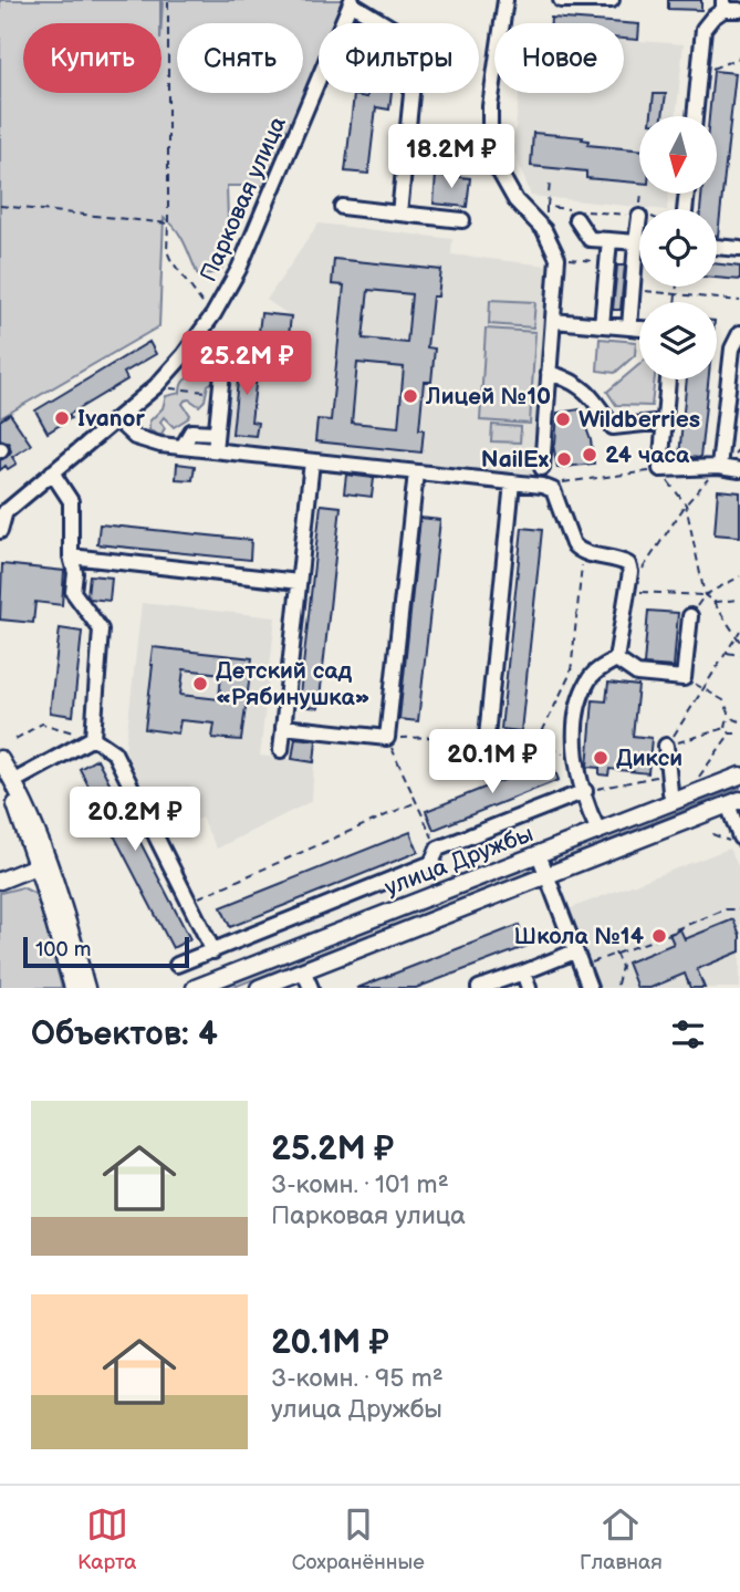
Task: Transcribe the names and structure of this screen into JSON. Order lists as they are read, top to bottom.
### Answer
{
  "streets": {
    "main road": ["улица Дружбы"],
    "street": ["Парковая улица"]
  },
  "places": [
    "Лицей №10",
    "Ivanor",
    "Wildberries",
    "24 часа",
    "NailEx",
    "Детский сад «Рябинушка»",
    "Дикси",
    "Школа №14"
  ],
  "scale_bar": "100 m",
  "north": "bottom",
  "page": {
    "chip": [
      "Купить",
      "Снять",
      "Фильтры",
      "Новое"
    ],
    "price": [
      "18.2M ₽",
      "25.2M ₽",
      "20.1M ₽",
      "20.2M ₽"
    ],
    "scale": "100 m",
    "heading": "Объектов: 4",
    "list": [
      {
        "name": "25.2M ₽",
        "note": "3-комн. · 101 m² · Парковая улица"
      },
      {
        "name": "20.1M ₽",
        "note": "3-комн. · 95 m² · улица Дружбы"
      }
    ],
    "tabs": ["Карта", "Сохранённые", "Главная"]
  }
}
